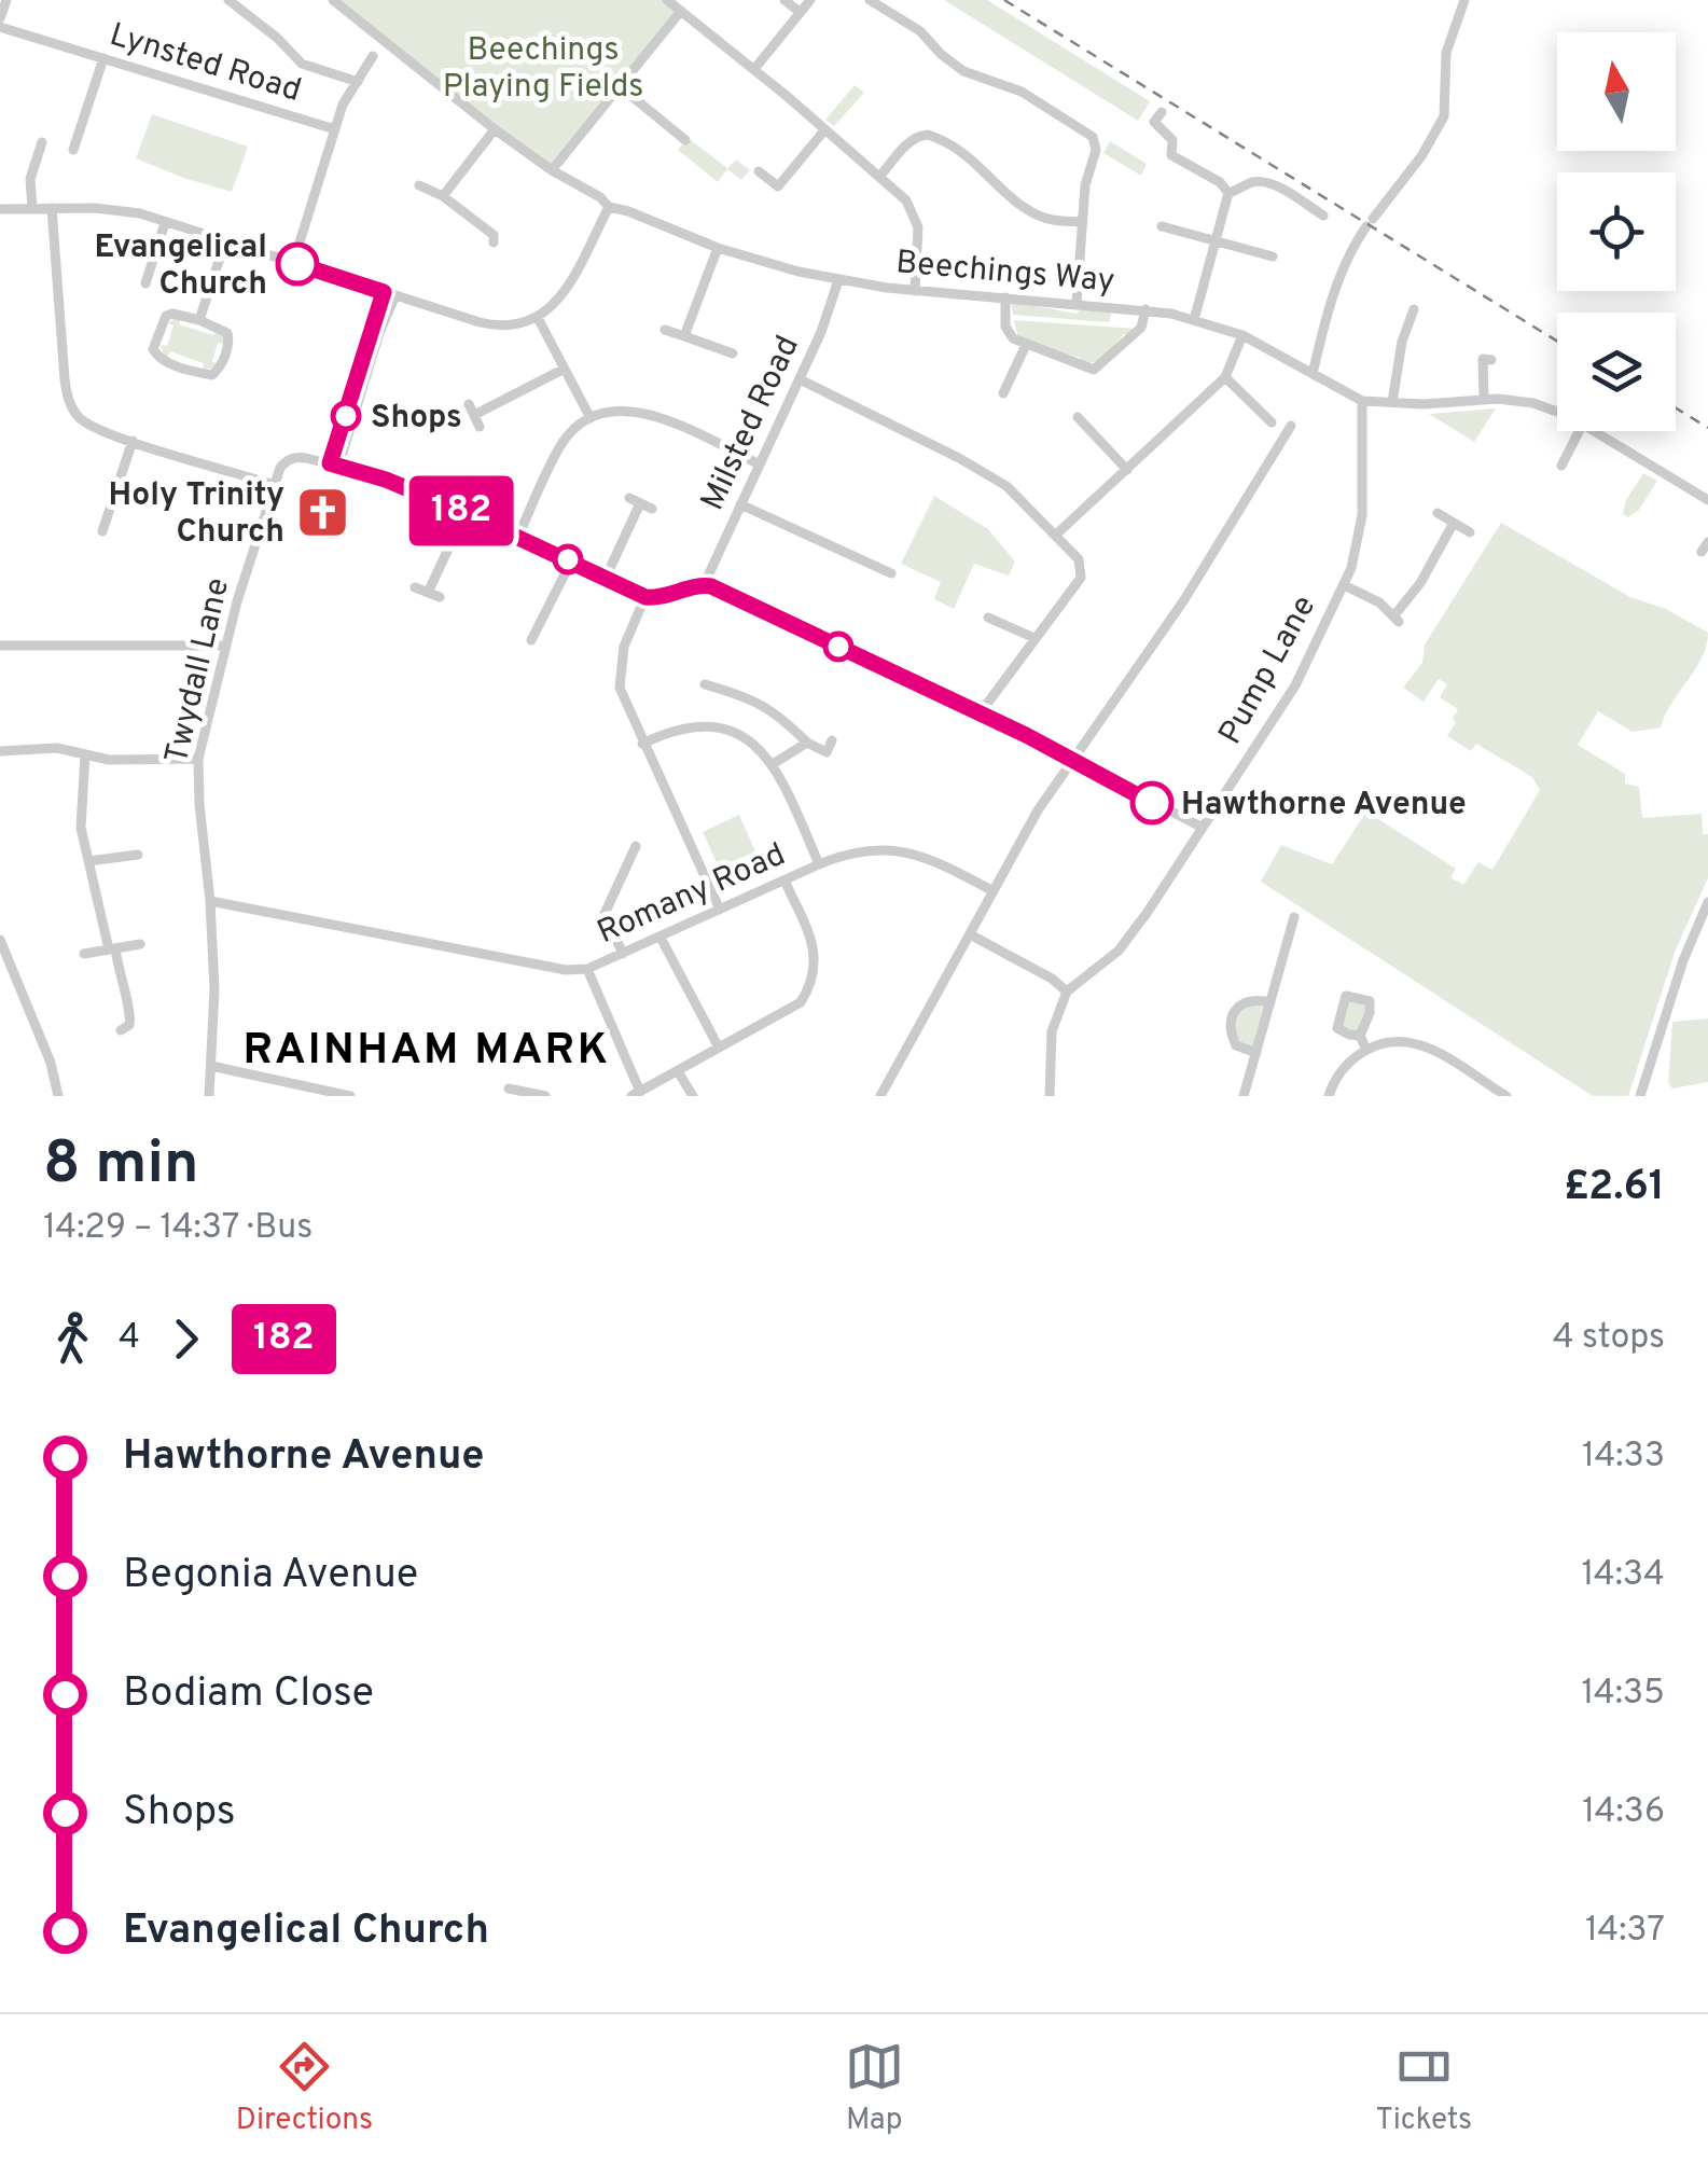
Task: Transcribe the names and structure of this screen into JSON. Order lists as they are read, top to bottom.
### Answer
{
  "streets": {
    "street": [
      "Lynsted Road",
      "Beechings Way",
      "Milsted Road",
      "Pump Lane",
      "Twydall Lane",
      "Romany Road"
    ]
  },
  "crossings": [
    ["Beechings Way", "Milsted Road"],
    ["Beechings Way", "Pump Lane"],
    ["Twydall Lane", "Romany Road"]
  ],
  "districts": ["RAINHAM MARK"],
  "parks": ["Beechings Playing Fields"],
  "places": {
    "other": ["Evangelical Church", "Shops", "Hawthorne Avenue"],
    "church": ["Holy Trinity Church"]
  },
  "lines": ["bus line 182"],
  "north": "top",
  "page": {
    "on_map": "182",
    "heading": ["8 min", "14:29 – 14:37 · Bus", "£2.61"],
    "legs": ["4", "182", "4 stops"],
    "list": [
      {
        "name": "Hawthorne Avenue",
        "value": "14:33"
      },
      {
        "name": "Begonia Avenue",
        "value": "14:34"
      },
      {
        "name": "Bodiam Close",
        "value": "14:35"
      },
      {
        "name": "Shops",
        "value": "14:36"
      },
      {
        "name": "Evangelical Church",
        "value": "14:37"
      }
    ],
    "tabs": ["Directions", "Map", "Tickets"]
  }
}
